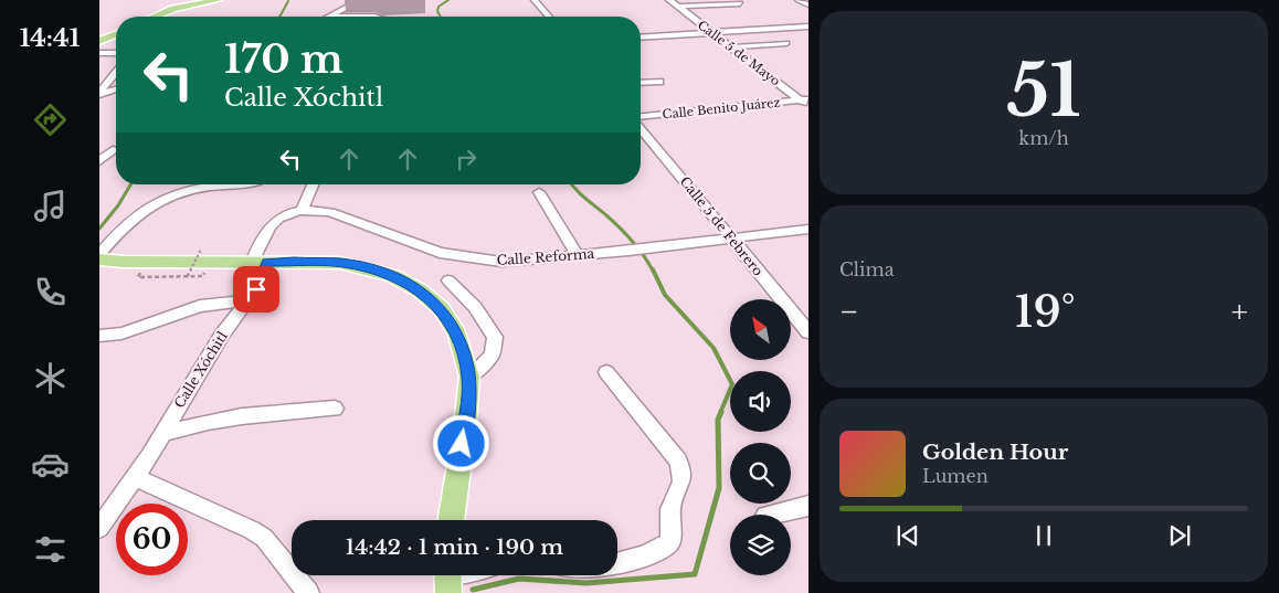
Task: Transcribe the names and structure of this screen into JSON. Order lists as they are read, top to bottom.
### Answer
{
  "streets": {
    "street": [
      "Calle 5 de Mayo",
      "Calle Benito Juárez",
      "Calle 5 de Febrero",
      "Calle Reforma",
      "Calle Xóchitl"
    ]
  },
  "crossings": [
    ["Calle 5 de Mayo", "Calle Benito Juárez"],
    ["Calle 5 de Febrero", "Calle Reforma"],
    ["Calle Reforma", "Calle Xóchitl"]
  ],
  "north": "top left",
  "page": {
    "tabs": "14:41",
    "tile": [
      ["51", "km/h"],
      "Clima"
    ],
    "turn": ["170 m", "Calle Xóchitl"],
    "heat": ["−", "19°", "+"],
    "song": ["Golden Hour", "Lumen"],
    "limit": "60",
    "trip": "14:42 · 1 min · 190 m"
  }
}
